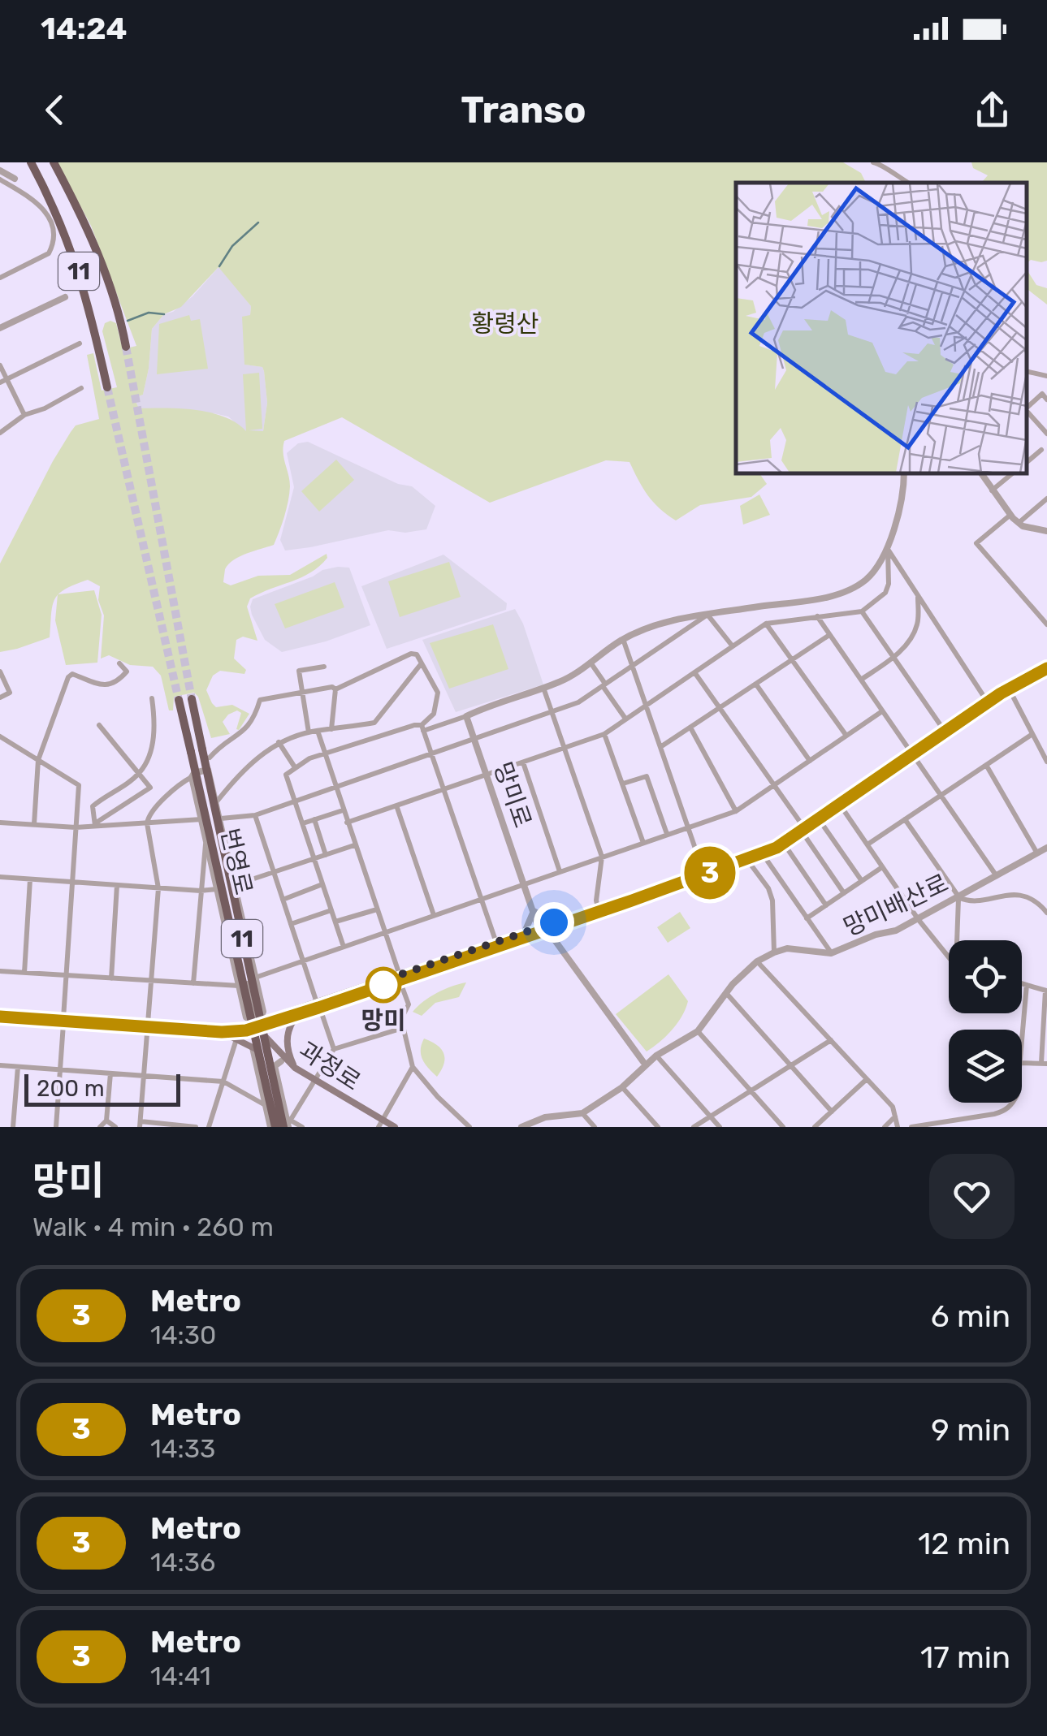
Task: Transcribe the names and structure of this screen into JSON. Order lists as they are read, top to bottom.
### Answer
{
  "streets": {
    "highway": ["11", "번영로"],
    "main road": ["과정로"],
    "street": ["망미로", "망미배산로"]
  },
  "parks": ["황령산"],
  "places": ["망미"],
  "lines": ["metro line 3"],
  "scale_bar": "200 m",
  "page": {
    "status": "14:24",
    "header": "Transo",
    "on_map": "3",
    "scale": "200 m",
    "heading": ["망미", "Walk · 4 min · 260 m"],
    "list": [
      {
        "mark": "3",
        "name": "Metro",
        "note": "14:30",
        "value": "6 min"
      },
      {
        "mark": "3",
        "name": "Metro",
        "note": "14:33",
        "value": "9 min"
      },
      {
        "mark": "3",
        "name": "Metro",
        "note": "14:36",
        "value": "12 min"
      },
      {
        "mark": "3",
        "name": "Metro",
        "note": "14:41",
        "value": "17 min"
      }
    ]
  }
}
